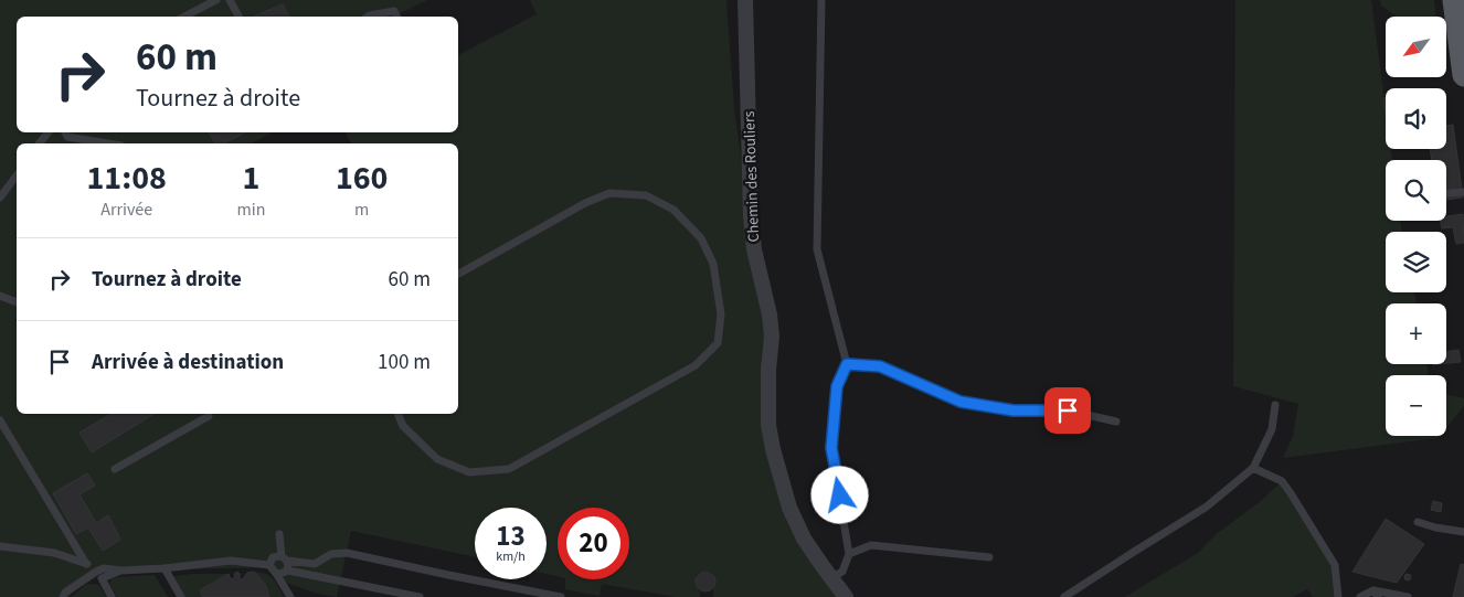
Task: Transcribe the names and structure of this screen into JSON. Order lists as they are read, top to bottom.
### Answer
{
  "streets": {
    "street": ["Chemin des Rouliers"]
  },
  "north": "bottom left",
  "page": {
    "map_buttons": ["+", "−"],
    "turn": ["60 m", "Tournez à droite"],
    "eta": [
      "11:08",
      "Arrivée",
      "1",
      "min",
      "160",
      "m"
    ],
    "list": [
      {
        "name": "Tournez à droite",
        "value": "60 m"
      },
      {
        "name": "Arrivée à destination",
        "value": "100 m"
      }
    ],
    "speed": "13 km/h",
    "limit": "20"
  }
}
